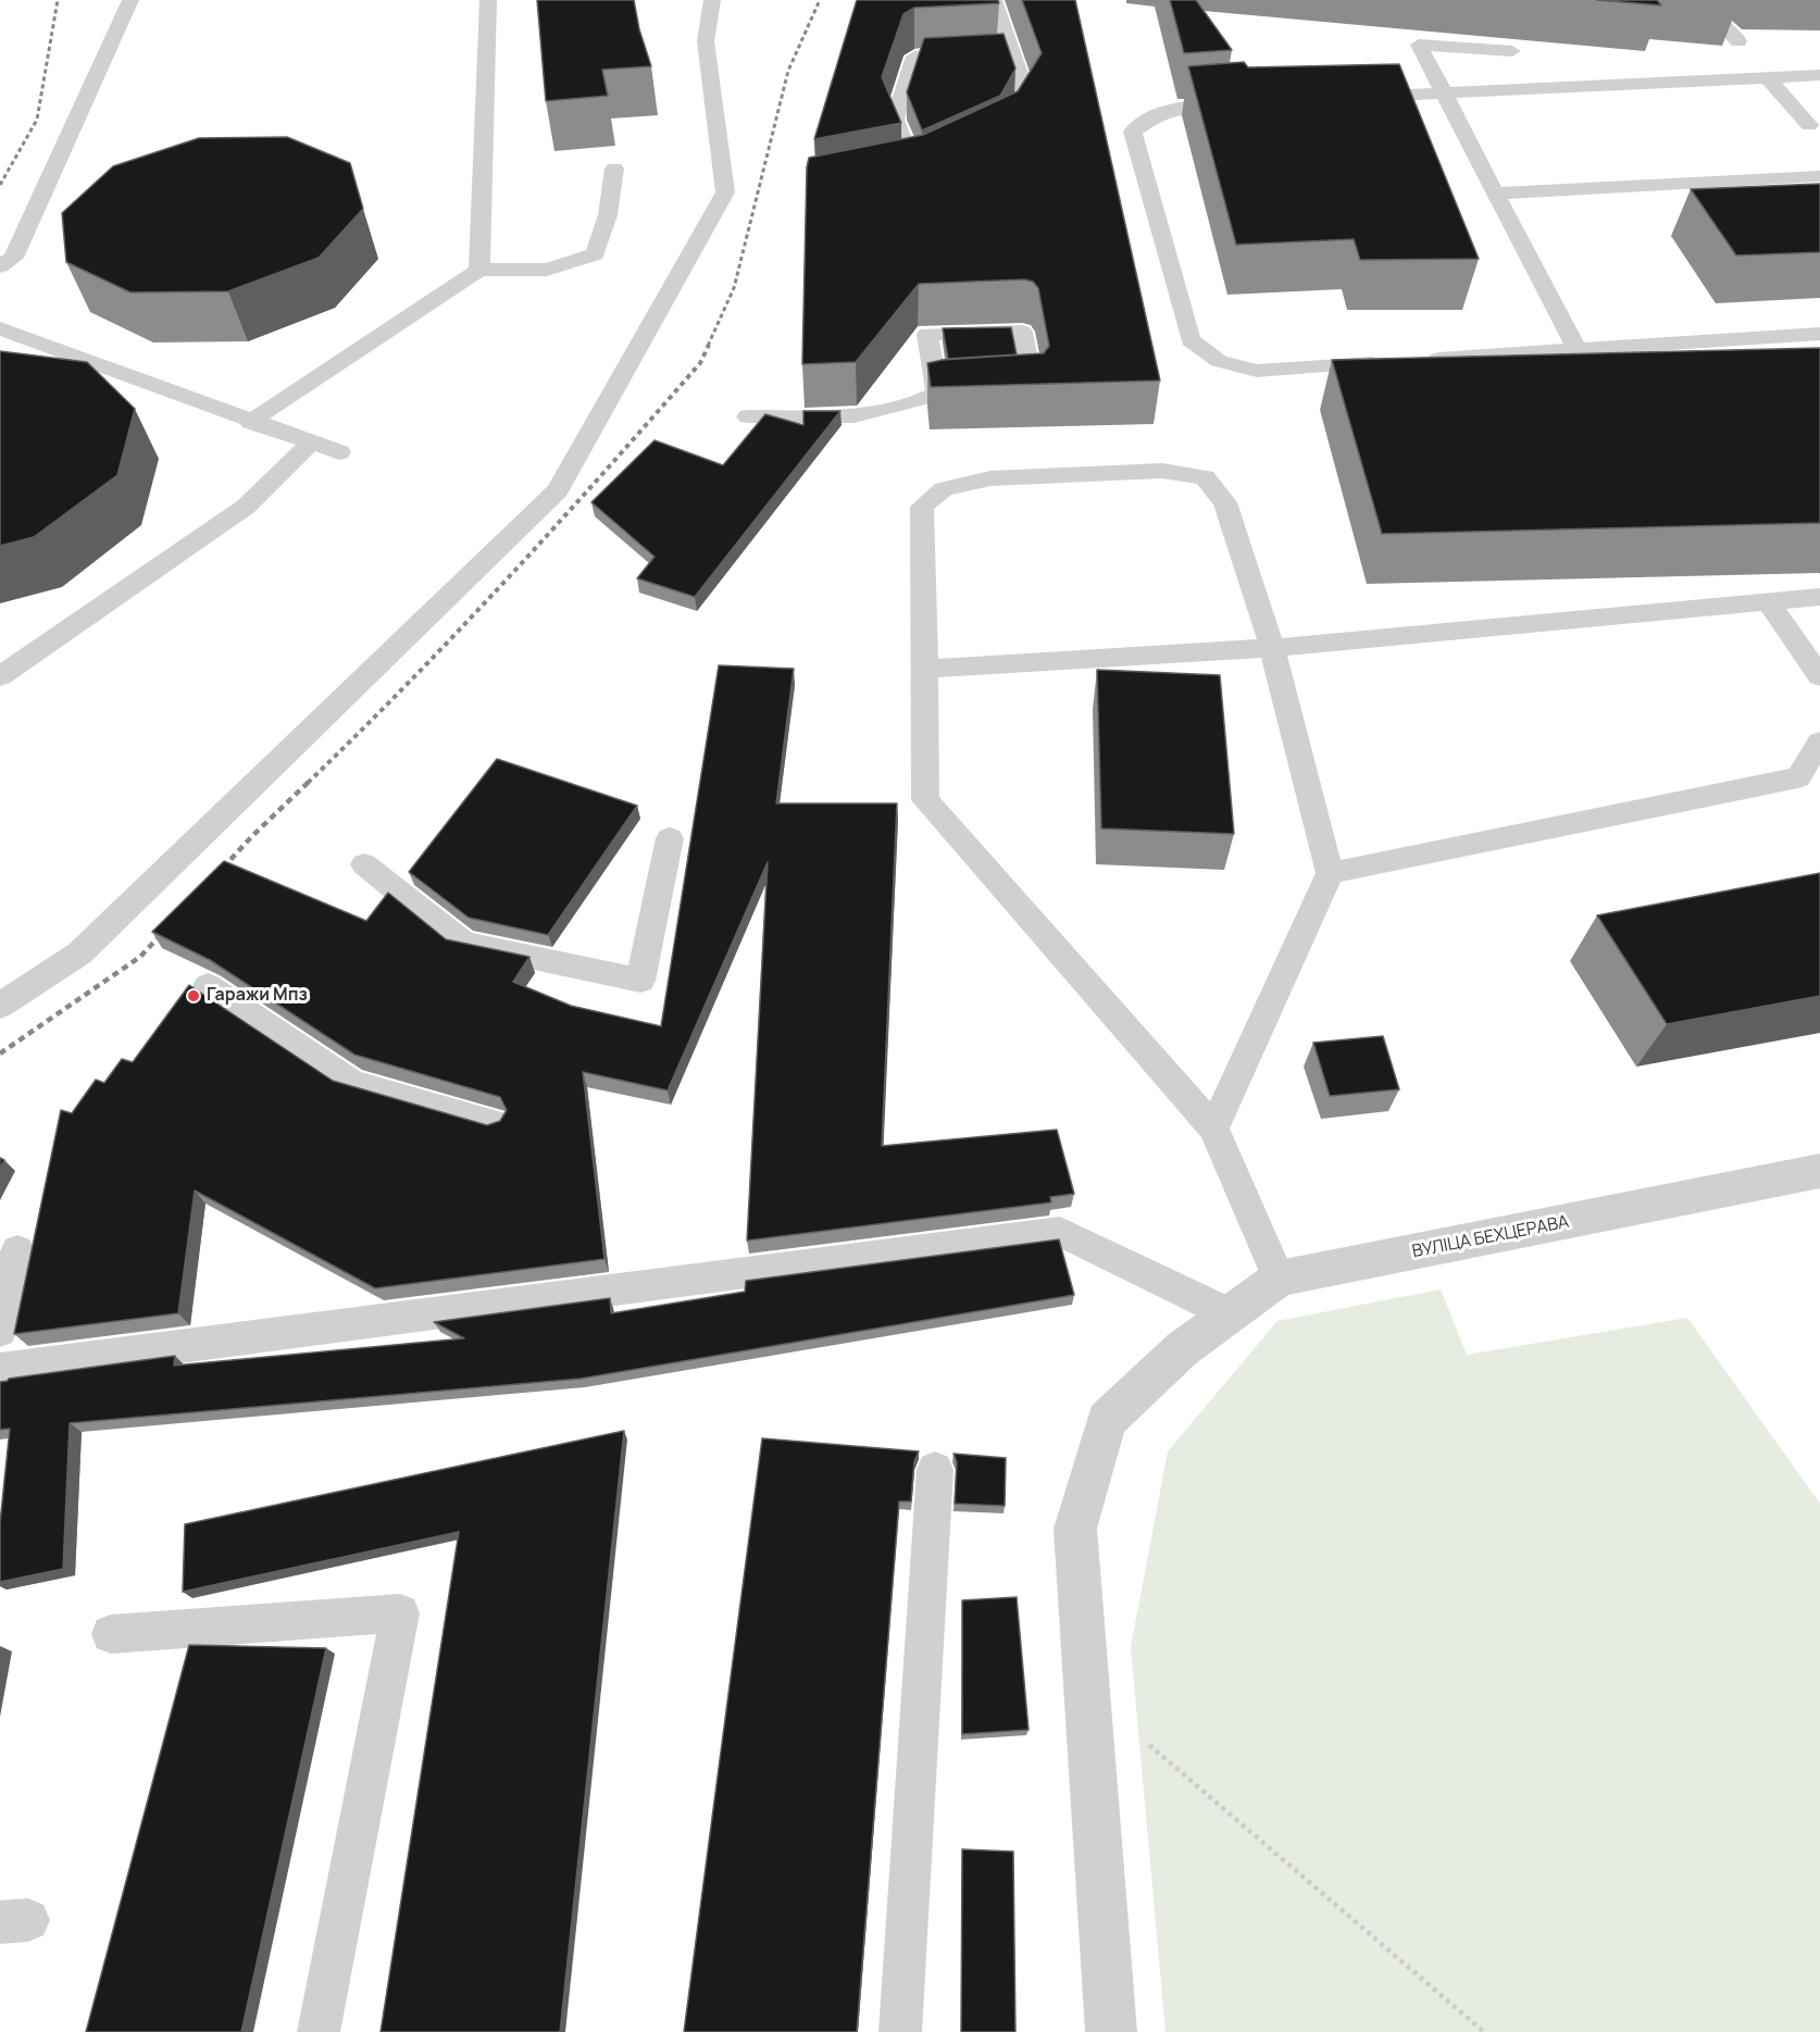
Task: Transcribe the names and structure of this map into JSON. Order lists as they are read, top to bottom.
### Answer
{
  "streets": {
    "street": ["ВУЛІЦА БЕХЦЕРАВА"]
  },
  "places": ["Гаражи Мпз"]
}
